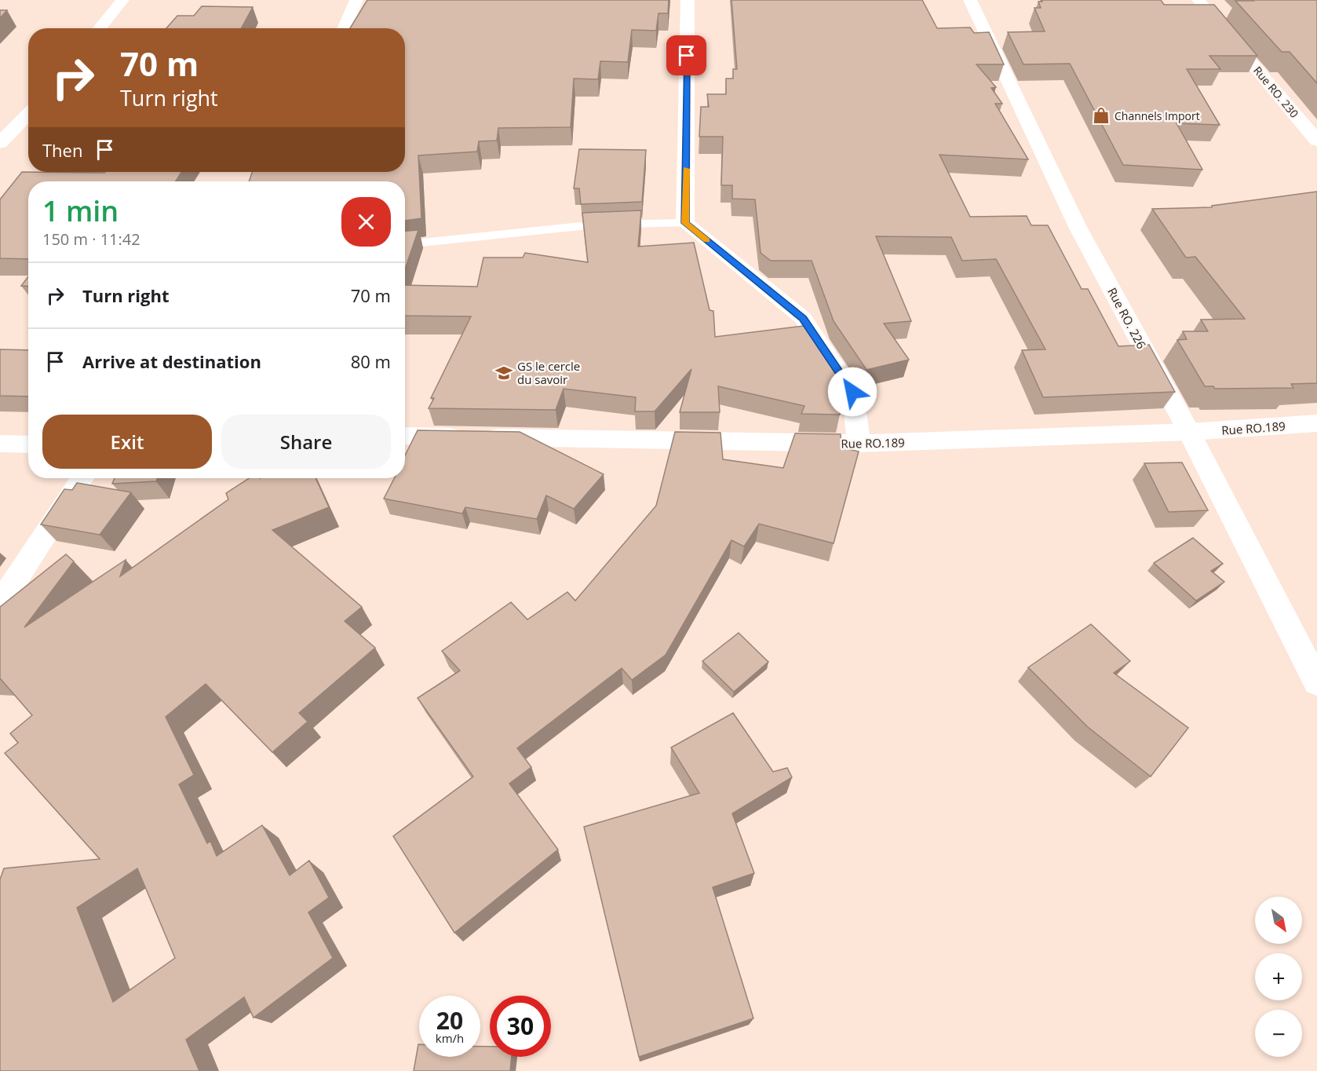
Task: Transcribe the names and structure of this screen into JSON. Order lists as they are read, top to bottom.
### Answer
{
  "streets": {
    "street": ["Rue RO. 230", "Rue RO. 226", "Rue RO.189"]
  },
  "crossings": [
    ["Rue RO. 226", "Rue RO.189"]
  ],
  "places": {
    "shop": ["Channels Import"],
    "school or university": ["GS le cercle du savoir"]
  },
  "north": "bottom right",
  "page": {
    "turn": ["70 m", "Turn right"],
    "then": "Then",
    "heading": ["1 min", "150 m · 11:42"],
    "list": [
      {
        "name": "Turn right",
        "value": "70 m"
      },
      {
        "name": "Arrive at destination",
        "value": "80 m"
      }
    ],
    "buttons": ["Exit", "Share"],
    "map_buttons": ["+", "−"],
    "speed": "20 km/h",
    "limit": "30"
  }
}
